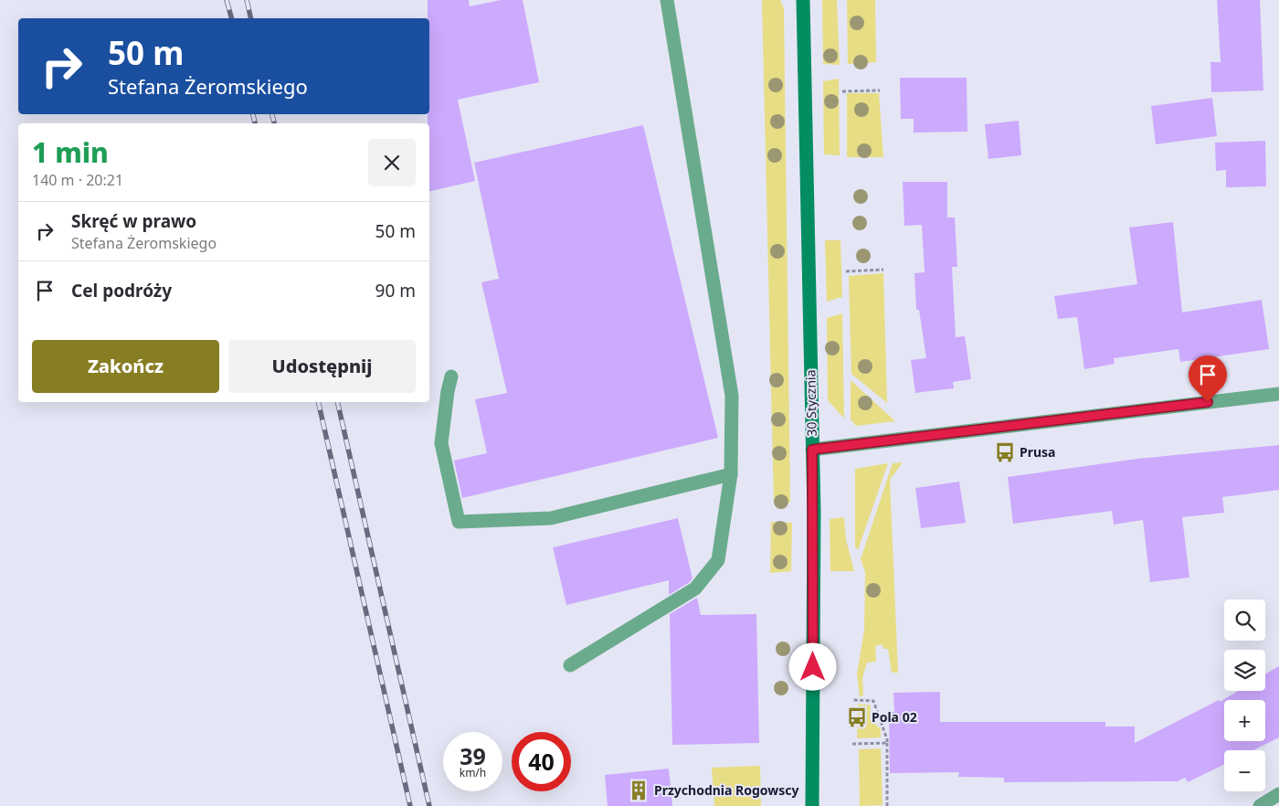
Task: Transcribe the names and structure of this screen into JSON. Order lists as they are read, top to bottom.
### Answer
{
  "streets": {
    "street": ["30 Stycznia"]
  },
  "places": {
    "bus stop": ["Prusa", "Pola 02"],
    "building": ["Przychodnia Rogowscy"]
  },
  "page": {
    "turn": ["50 m", "Stefana Żeromskiego"],
    "heading": ["1 min", "140 m · 20:21"],
    "list": [
      {
        "name": "Skręć w prawo",
        "note": "Stefana Żeromskiego",
        "value": "50 m"
      },
      {
        "name": "Cel podróży",
        "value": "90 m"
      }
    ],
    "buttons": ["Zakończ", "Udostępnij"],
    "map_buttons": ["+", "−"],
    "speed": "39 km/h",
    "limit": "40"
  }
}
